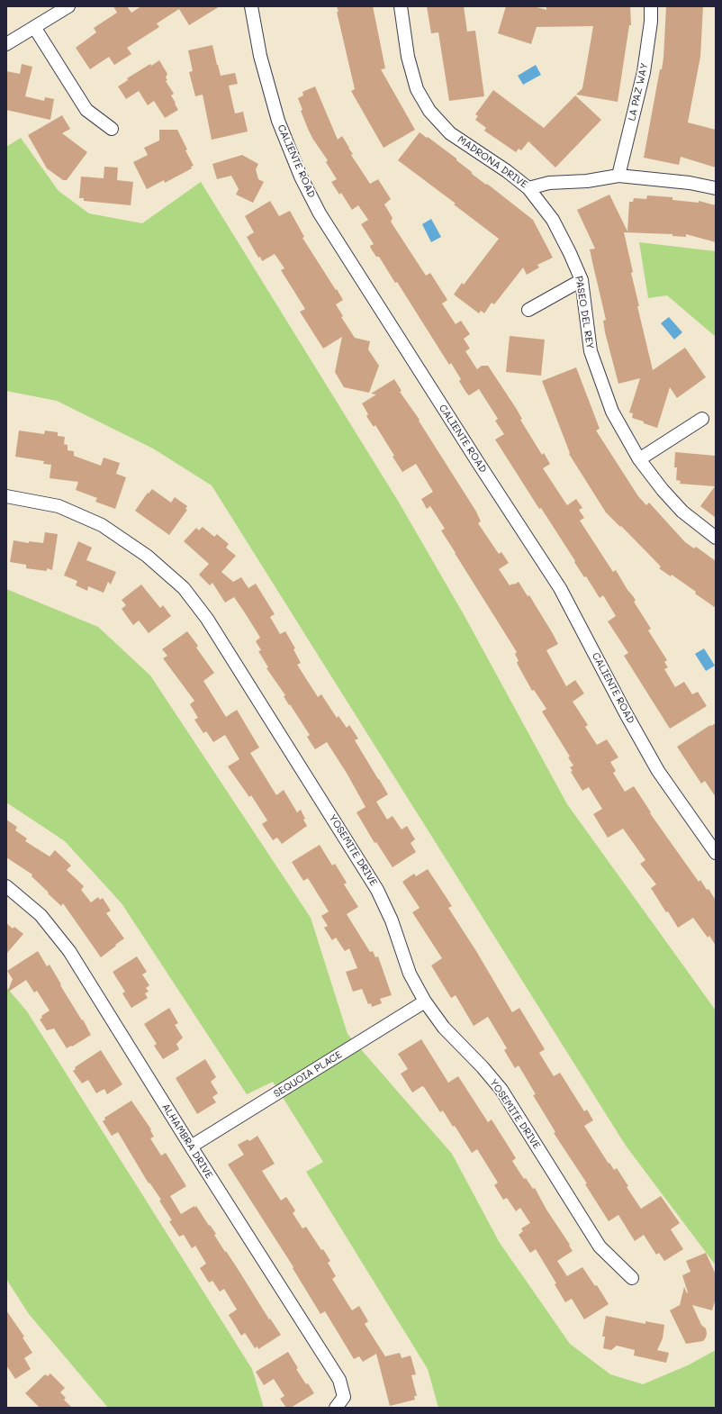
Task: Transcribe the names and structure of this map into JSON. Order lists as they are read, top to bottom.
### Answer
{
  "streets": {
    "street": [
      "LA PAZ WAY",
      "CALIENTE ROAD",
      "MADRONA DRIVE",
      "PASEO DEL REY",
      "YOSEMITE DRIVE",
      "SEQUOIA PLACE",
      "ALHAMBRA DRIVE"
    ]
  },
  "crossings": [
    ["LA PAZ WAY", "MADRONA DRIVE"],
    ["MADRONA DRIVE", "PASEO DEL REY"],
    ["YOSEMITE DRIVE", "SEQUOIA PLACE"],
    ["SEQUOIA PLACE", "ALHAMBRA DRIVE"]
  ]
}
